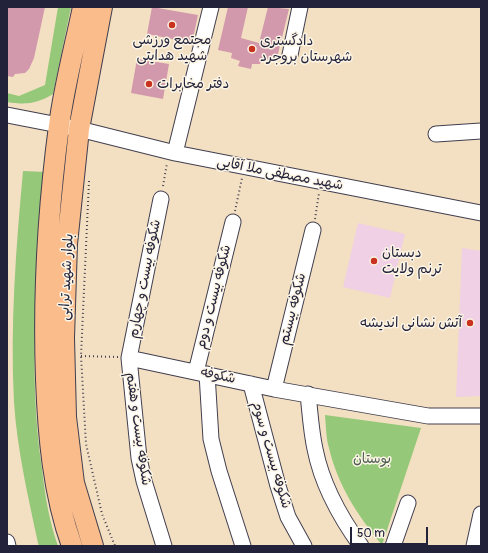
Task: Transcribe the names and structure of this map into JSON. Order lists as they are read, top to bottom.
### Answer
{
  "streets": {
    "main road": ["بلوار شهید ترابی"],
    "street": [
      "شهید مصطفی ملا آقایی",
      "شکوفه بیست و چهارم",
      "شکوفه بیست و دوم",
      "شکوفه بیستم",
      "شکوفه",
      "شکوفه بیست و هفتم",
      "شکوفه بیست و سوم"
    ]
  },
  "crossings": [
    ["شهید مصطفی ملا آقایی", "بلوار شهید ترابی"],
    ["شکوفه بیست و چهارم", "شکوفه"],
    ["شکوفه بیست و چهارم", "شکوفه بیست و هفتم"],
    ["شکوفه بیست و دوم", "شکوفه"],
    ["شکوفه بیستم", "شکوفه"],
    ["شکوفه", "شکوفه بیست و هفتم"],
    ["شکوفه", "شکوفه بیست و سوم"]
  ],
  "parks": ["بوستان"],
  "places": [
    "مجتمع ورزشی شهید هدایتی",
    "دادگستری شهرستان بروجرد",
    "دفتر مخابرات",
    "دبستان ترنم ولایت",
    "آتش نشانی اندیشه"
  ],
  "scale_bar": "50 m"
}
